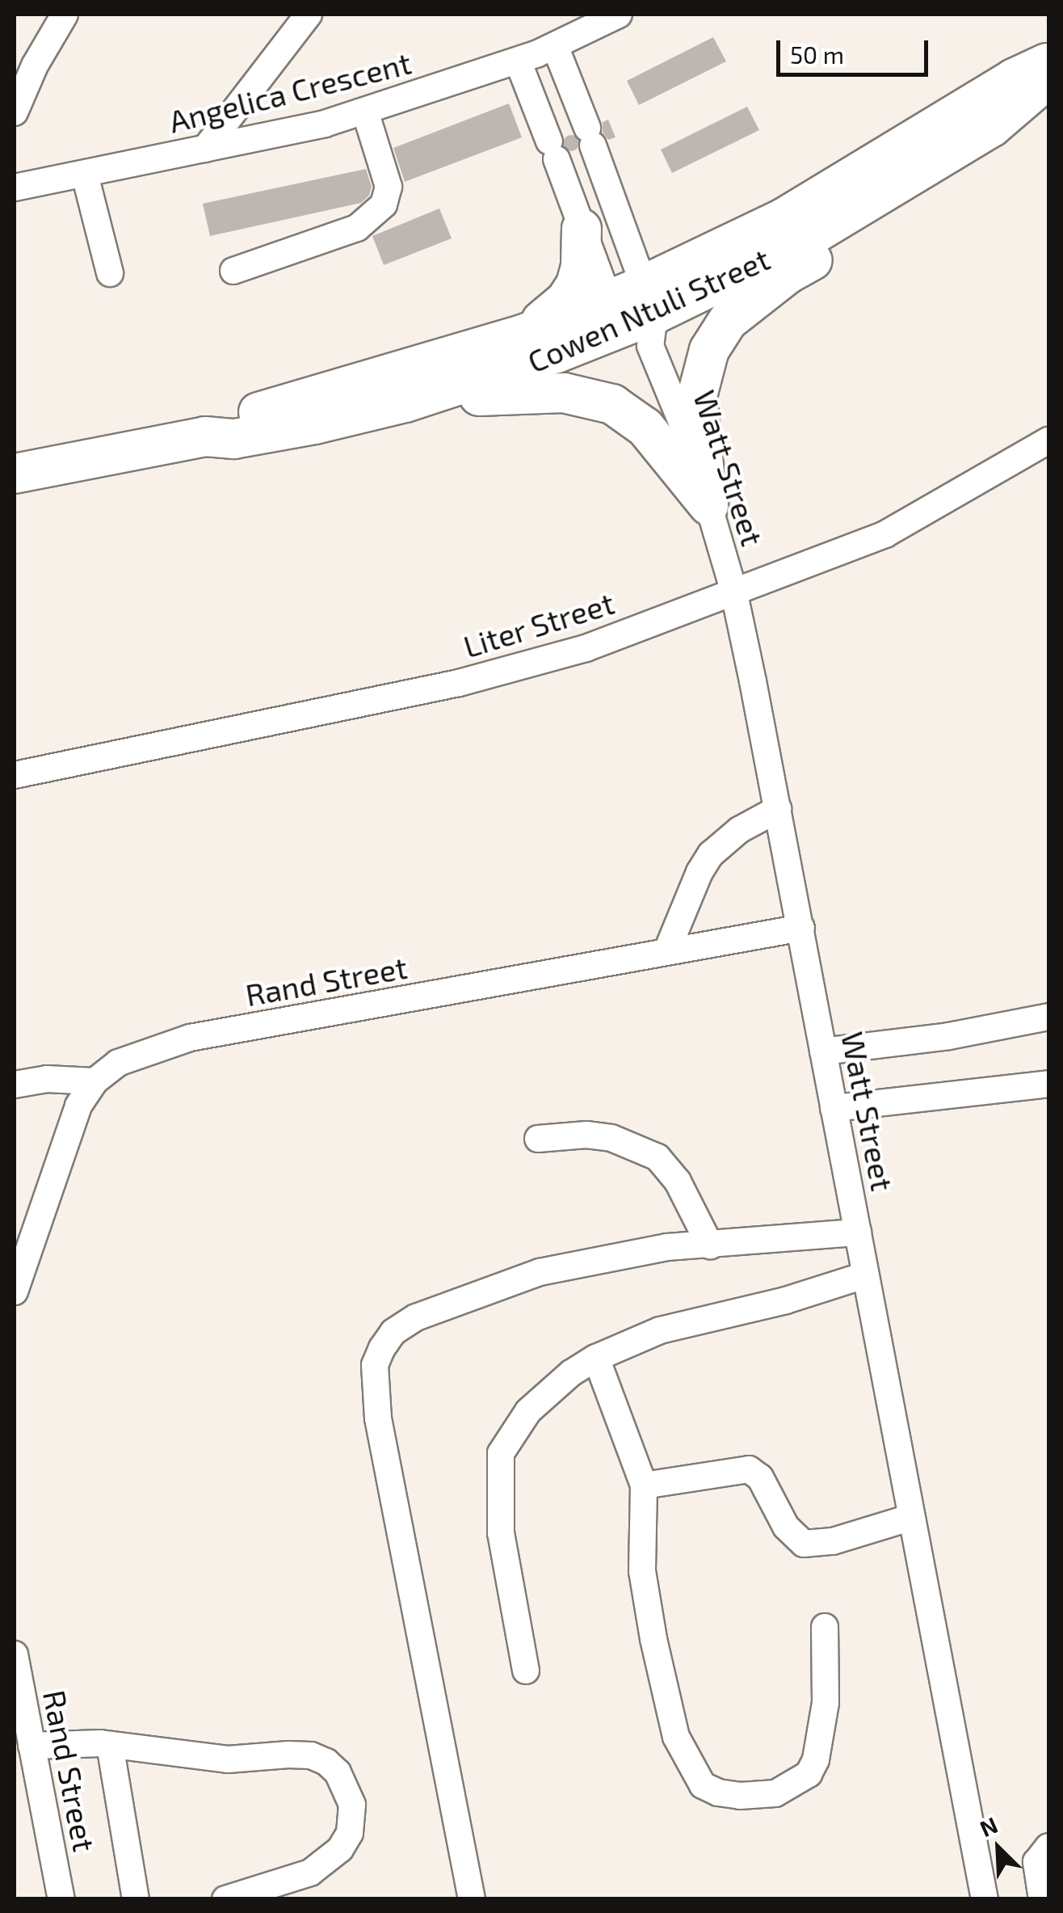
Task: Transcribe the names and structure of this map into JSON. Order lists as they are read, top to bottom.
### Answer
{
  "streets": {
    "highway": ["Cowen Ntuli Street"],
    "street": [
      "Angelica Crescent",
      "Watt Street",
      "Liter Street",
      "Rand Street"
    ]
  },
  "crossings": [
    ["Angelica Crescent", "Watt Street"],
    ["Cowen Ntuli Street", "Watt Street"],
    ["Watt Street", "Liter Street"],
    ["Watt Street", "Rand Street"]
  ],
  "scale_bar": "50 m",
  "north": "top left"
}
